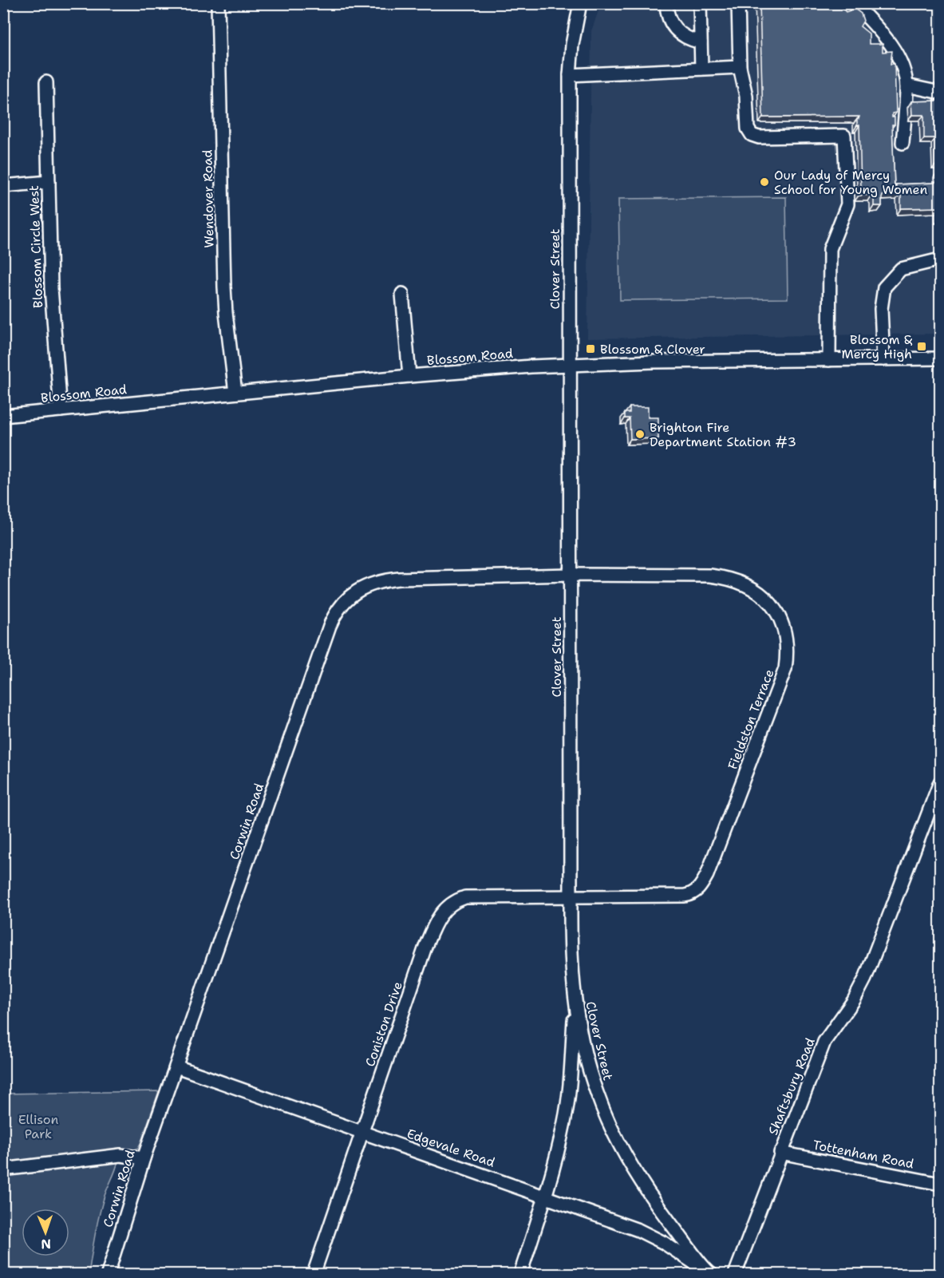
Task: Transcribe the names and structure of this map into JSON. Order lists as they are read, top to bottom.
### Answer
{
  "streets": {
    "street": [
      "Wendover Road",
      "Blossom Circle West",
      "Clover Street",
      "Blossom Road",
      "Fieldston Terrace",
      "Corwin Road",
      "Coniston Drive",
      "Shaftsbury Road",
      "Edgevale Road",
      "Tottenham Road"
    ]
  },
  "crossings": [
    ["Wendover Road", "Blossom Road"],
    ["Blossom Circle West", "Blossom Road"],
    ["Clover Street", "Blossom Road"],
    ["Clover Street", "Fieldston Terrace"],
    ["Clover Street", "Corwin Road"],
    ["Clover Street", "Coniston Drive"],
    ["Clover Street", "Edgevale Road"],
    ["Fieldston Terrace", "Corwin Road"],
    ["Fieldston Terrace", "Coniston Drive"],
    ["Corwin Road", "Edgevale Road"],
    ["Coniston Drive", "Edgevale Road"],
    ["Shaftsbury Road", "Tottenham Road"]
  ],
  "parks": ["Ellison Park"],
  "places": {
    "other": ["Our Lady of Mercy School for Young Women", "Brighton Fire Department Station #3"],
    "transit": ["Blossom & Mercy High", "Blossom & Clover"]
  },
  "north": "bottom"
}
